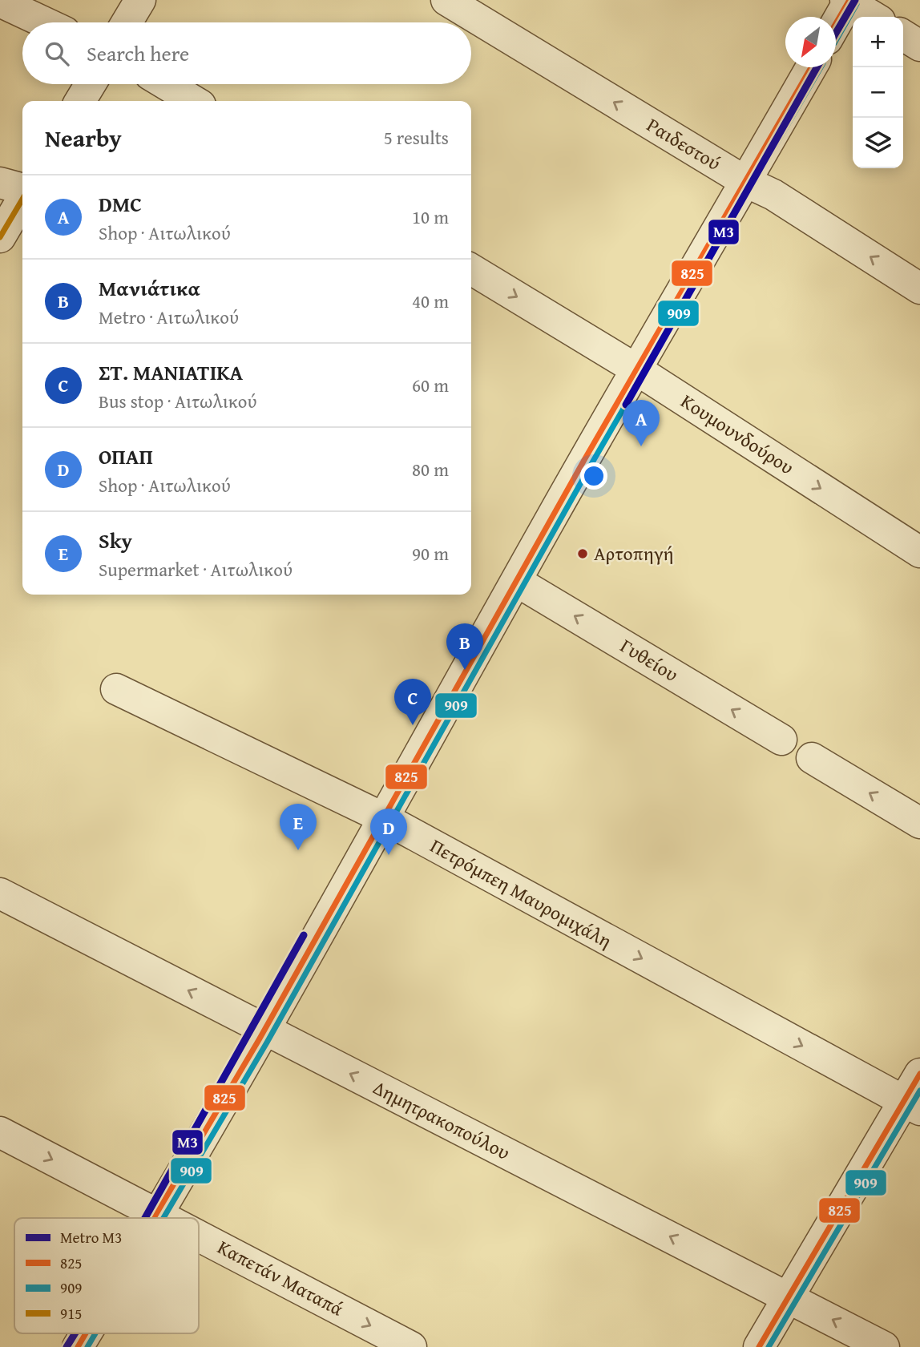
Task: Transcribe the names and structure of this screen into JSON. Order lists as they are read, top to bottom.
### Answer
{
  "streets": {
    "street": [
      "Ραιδεστού",
      "Κουμουνδούρου",
      "Γυθείου",
      "Πετρόμπεη Μαυρομιχάλη",
      "Δημητρακοπούλου",
      "Καπετάν Ματαπά"
    ]
  },
  "one_way": [
    "Ραιδεστού",
    "Κουμουνδούρου",
    "Γυθείου",
    "Πετρόμπεη Μαυρομιχάλη",
    "Δημητρακοπούλου",
    "Καπετάν Ματαπά"
  ],
  "places": ["Αρτοπηγή"],
  "lines": [
    "metro line Μ3",
    "transit line 825",
    "transit line 909",
    "transit line 915"
  ],
  "legend": [
    "Metro Μ3",
    "825",
    "909",
    "915"
  ],
  "north": "bottom left",
  "page": {
    "map_buttons": ["+", "−"],
    "search": "Search here",
    "heading": ["Nearby", "5 results"],
    "list": [
      {
        "mark": "A",
        "name": "DMC",
        "note": "Shop · Αιτωλικού",
        "value": "10 m"
      },
      {
        "mark": "B",
        "name": "Μανιάτικα",
        "note": "Metro · Αιτωλικού",
        "value": "40 m"
      },
      {
        "mark": "C",
        "name": "ΣΤ. ΜΑΝΙΑΤΙΚΑ",
        "note": "Bus stop · Αιτωλικού",
        "value": "60 m"
      },
      {
        "mark": "D",
        "name": "ΟΠΑΠ",
        "note": "Shop · Αιτωλικού",
        "value": "80 m"
      },
      {
        "mark": "E",
        "name": "Sky",
        "note": "Supermarket · Αιτωλικού",
        "value": "90 m"
      }
    ],
    "pins": [
      "A",
      "B",
      "C",
      "E",
      "D"
    ]
  }
}
